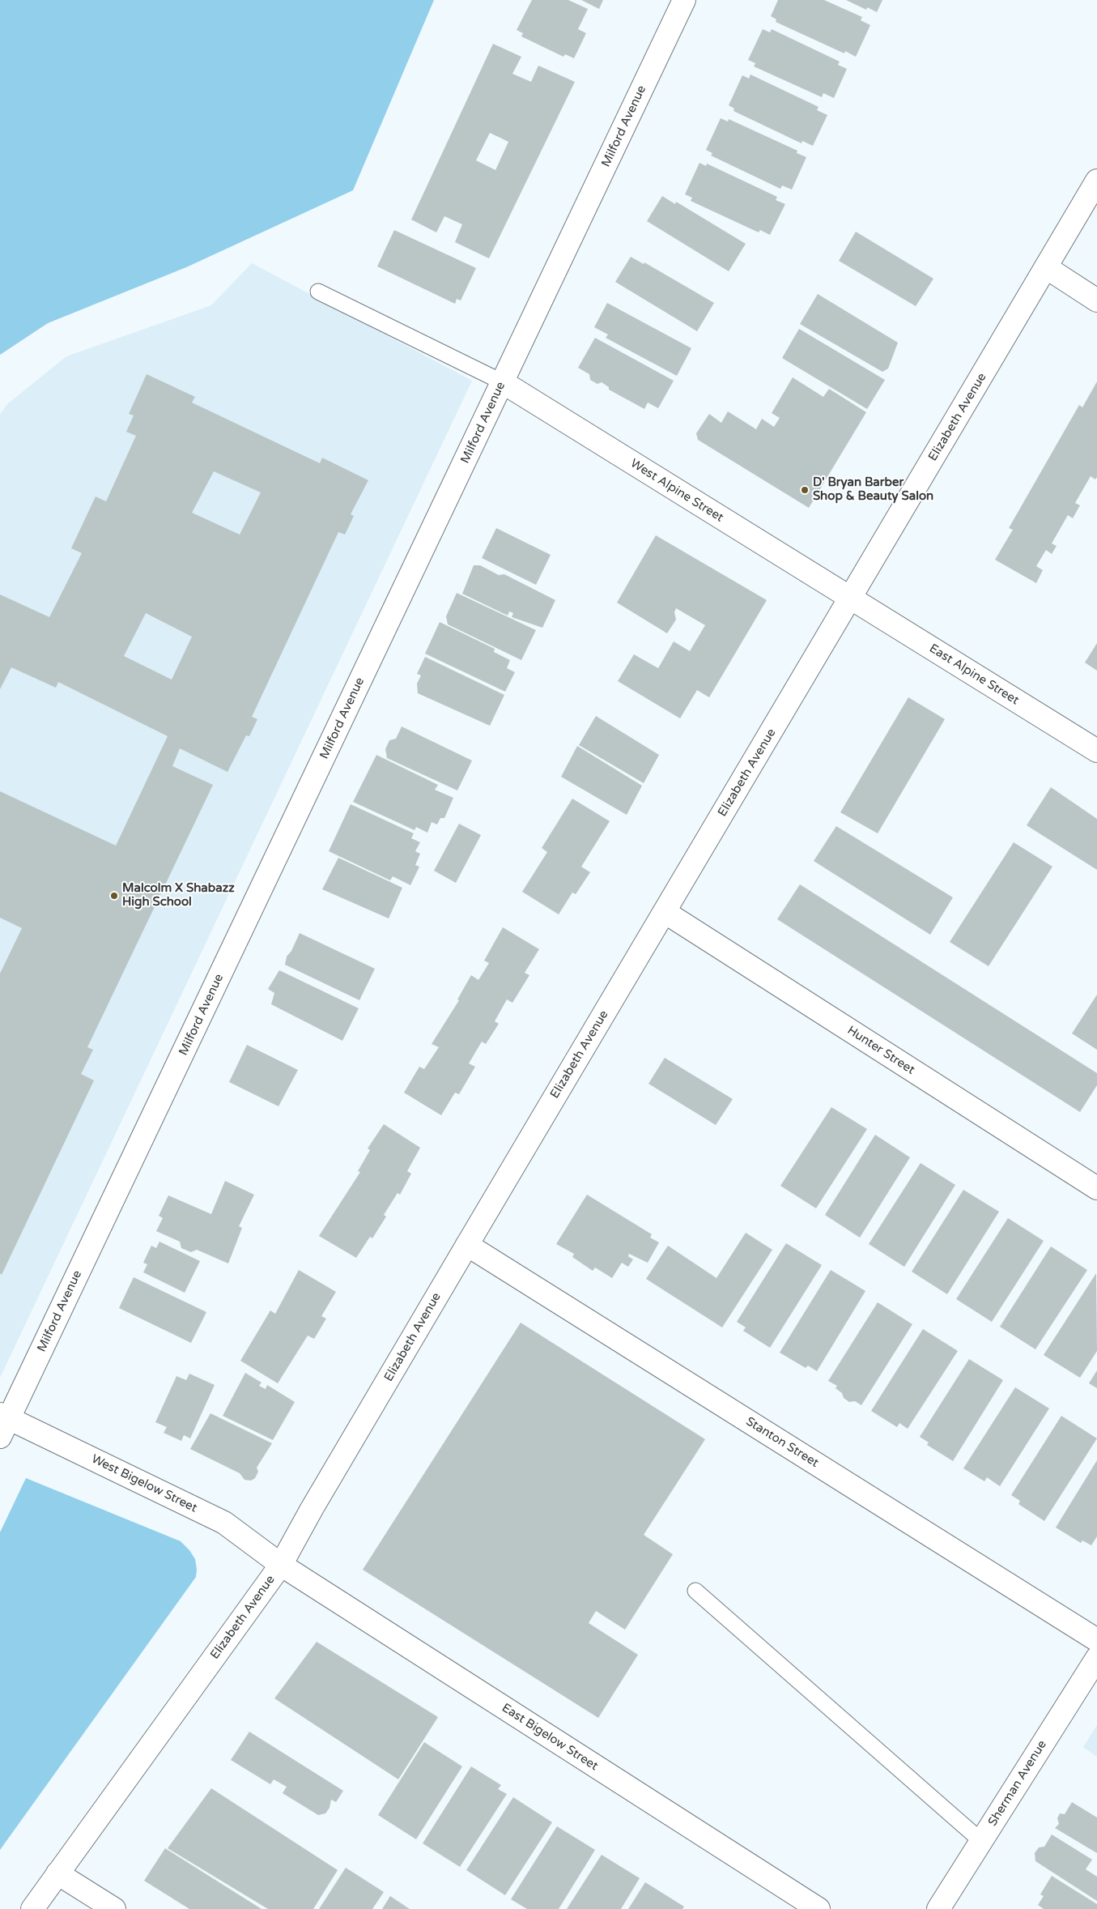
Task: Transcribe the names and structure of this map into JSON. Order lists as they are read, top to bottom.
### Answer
{
  "streets": {
    "street": [
      "Milford Avenue",
      "Elizabeth Avenue",
      "West Alpine Street",
      "East Alpine Street",
      "Hunter Street",
      "Stanton Street",
      "West Bigelow Street",
      "East Bigelow Street",
      "Sherman Avenue"
    ]
  },
  "crossings": [
    ["Milford Avenue", "West Alpine Street"],
    ["Milford Avenue", "West Bigelow Street"],
    ["Elizabeth Avenue", "West Alpine Street"],
    ["Elizabeth Avenue", "East Alpine Street"],
    ["Elizabeth Avenue", "Hunter Street"],
    ["Elizabeth Avenue", "Stanton Street"],
    ["Elizabeth Avenue", "West Bigelow Street"],
    ["Elizabeth Avenue", "East Bigelow Street"],
    ["West Alpine Street", "East Alpine Street"],
    ["West Bigelow Street", "East Bigelow Street"]
  ],
  "places": ["D' Bryan Barber Shop & Beauty Salon", "Malcolm X Shabazz High School"]
}
